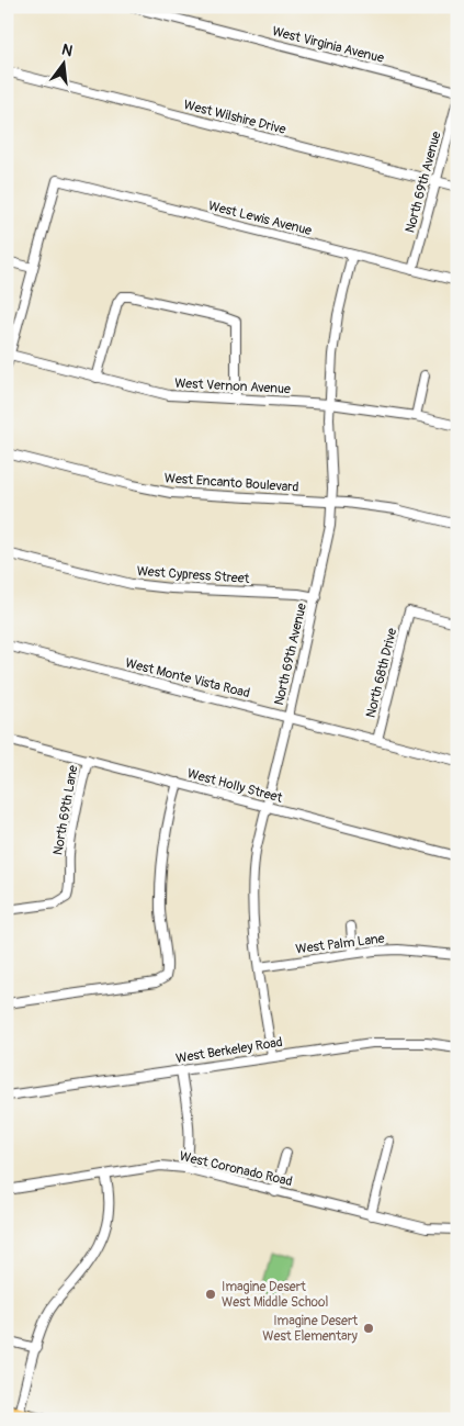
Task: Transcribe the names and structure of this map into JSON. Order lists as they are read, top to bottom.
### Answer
{
  "streets": {
    "street": [
      "West Virginia Avenue",
      "West Wilshire Drive",
      "North 69th Avenue",
      "West Lewis Avenue",
      "West Vernon Avenue",
      "West Encanto Boulevard",
      "West Cypress Street",
      "North 68th Drive",
      "West Monte Vista Road",
      "West Holly Street",
      "North 69th Lane",
      "West Palm Lane",
      "West Berkeley Road",
      "West Coronado Road"
    ]
  },
  "crossings": [
    ["West Wilshire Drive", "North 69th Avenue"],
    ["North 69th Avenue", "West Lewis Avenue"],
    ["North 69th Avenue", "West Vernon Avenue"],
    ["North 69th Avenue", "West Encanto Boulevard"],
    ["North 69th Avenue", "West Cypress Street"],
    ["North 69th Avenue", "West Monte Vista Road"],
    ["North 69th Avenue", "West Holly Street"],
    ["North 69th Avenue", "West Palm Lane"],
    ["North 69th Avenue", "West Berkeley Road"],
    ["North 68th Drive", "West Monte Vista Road"],
    ["West Holly Street", "North 69th Lane"]
  ],
  "places": ["Imagine Desert West Middle School", "Imagine Desert West Elementary"],
  "north": "top"
}
